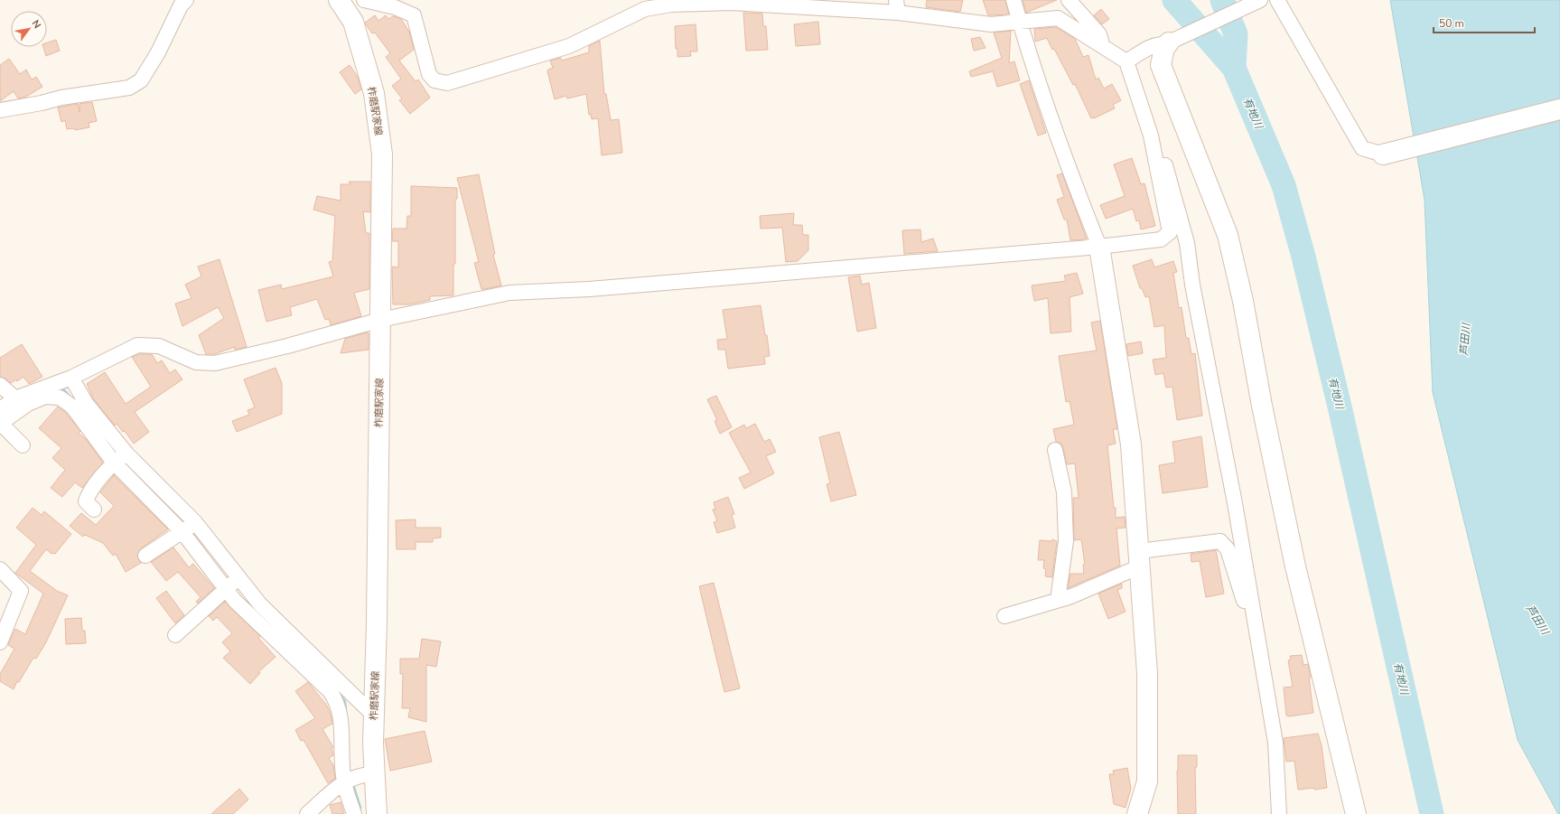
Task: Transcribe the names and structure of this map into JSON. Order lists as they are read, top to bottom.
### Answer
{
  "streets": {
    "street": ["柞磨駅家線"]
  },
  "water": ["有地川", "芦田川"],
  "scale_bar": "50 m",
  "north": "top right"
}
